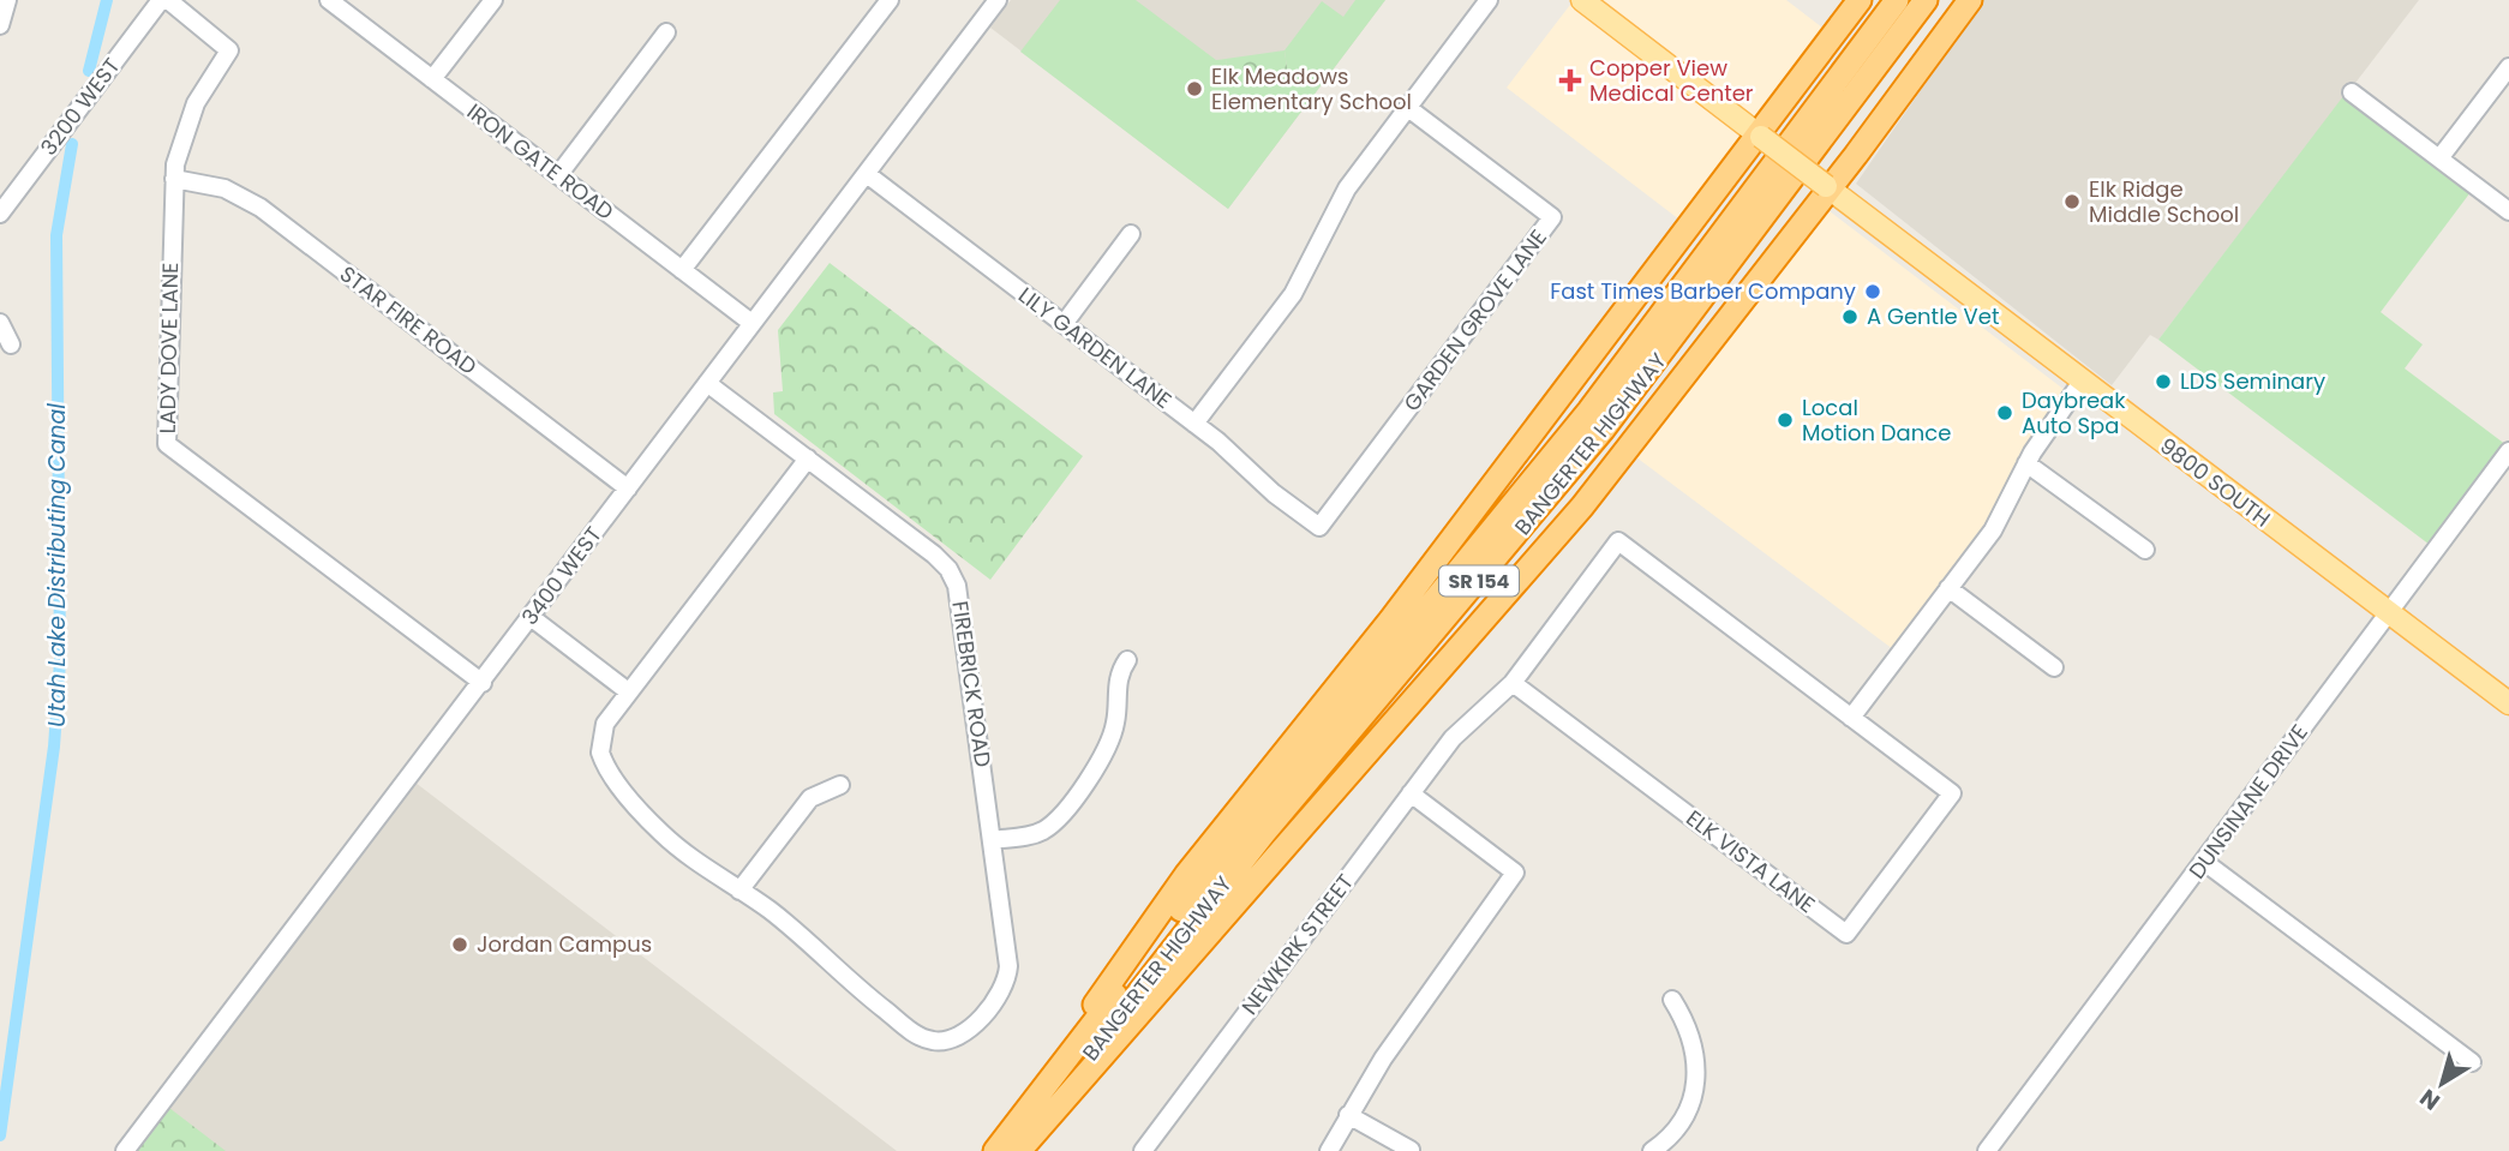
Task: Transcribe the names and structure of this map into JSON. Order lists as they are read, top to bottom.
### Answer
{
  "streets": {
    "highway": ["BANGERTER HIGHWAY", "SR 154"],
    "main road": ["9800 SOUTH"],
    "street": [
      "3200 WEST",
      "IRON GATE ROAD",
      "STAR FIRE ROAD",
      "GARDEN GROVE LANE",
      "LADY DOVE LANE",
      "LILY GARDEN LANE",
      "3400 WEST",
      "FIREBRICK ROAD",
      "DUNSINANE DRIVE",
      "ELK VISTA LANE",
      "NEWKIRK STREET"
    ]
  },
  "crossings": [
    ["IRON GATE ROAD", "3400 WEST"],
    ["STAR FIRE ROAD", "LADY DOVE LANE"],
    ["STAR FIRE ROAD", "3400 WEST"],
    ["GARDEN GROVE LANE", "LILY GARDEN LANE"],
    ["LADY DOVE LANE", "3400 WEST"],
    ["LILY GARDEN LANE", "3400 WEST"],
    ["9800 SOUTH", "DUNSINANE DRIVE"],
    ["3400 WEST", "FIREBRICK ROAD"],
    ["ELK VISTA LANE", "NEWKIRK STREET"]
  ],
  "water": ["Utah Lake Distributing Canal"],
  "places": {
    "health": ["Copper View Medical Center"],
    "other": [
      "Elk Meadows Elementary School",
      "Elk Ridge Middle School",
      "Fast Times Barber Company",
      "A Gentle Vet",
      "LDS Seminary",
      "Daybreak Auto Spa",
      "Local Motion Dance",
      "Jordan Campus"
    ]
  },
  "north": "bottom left"
}
